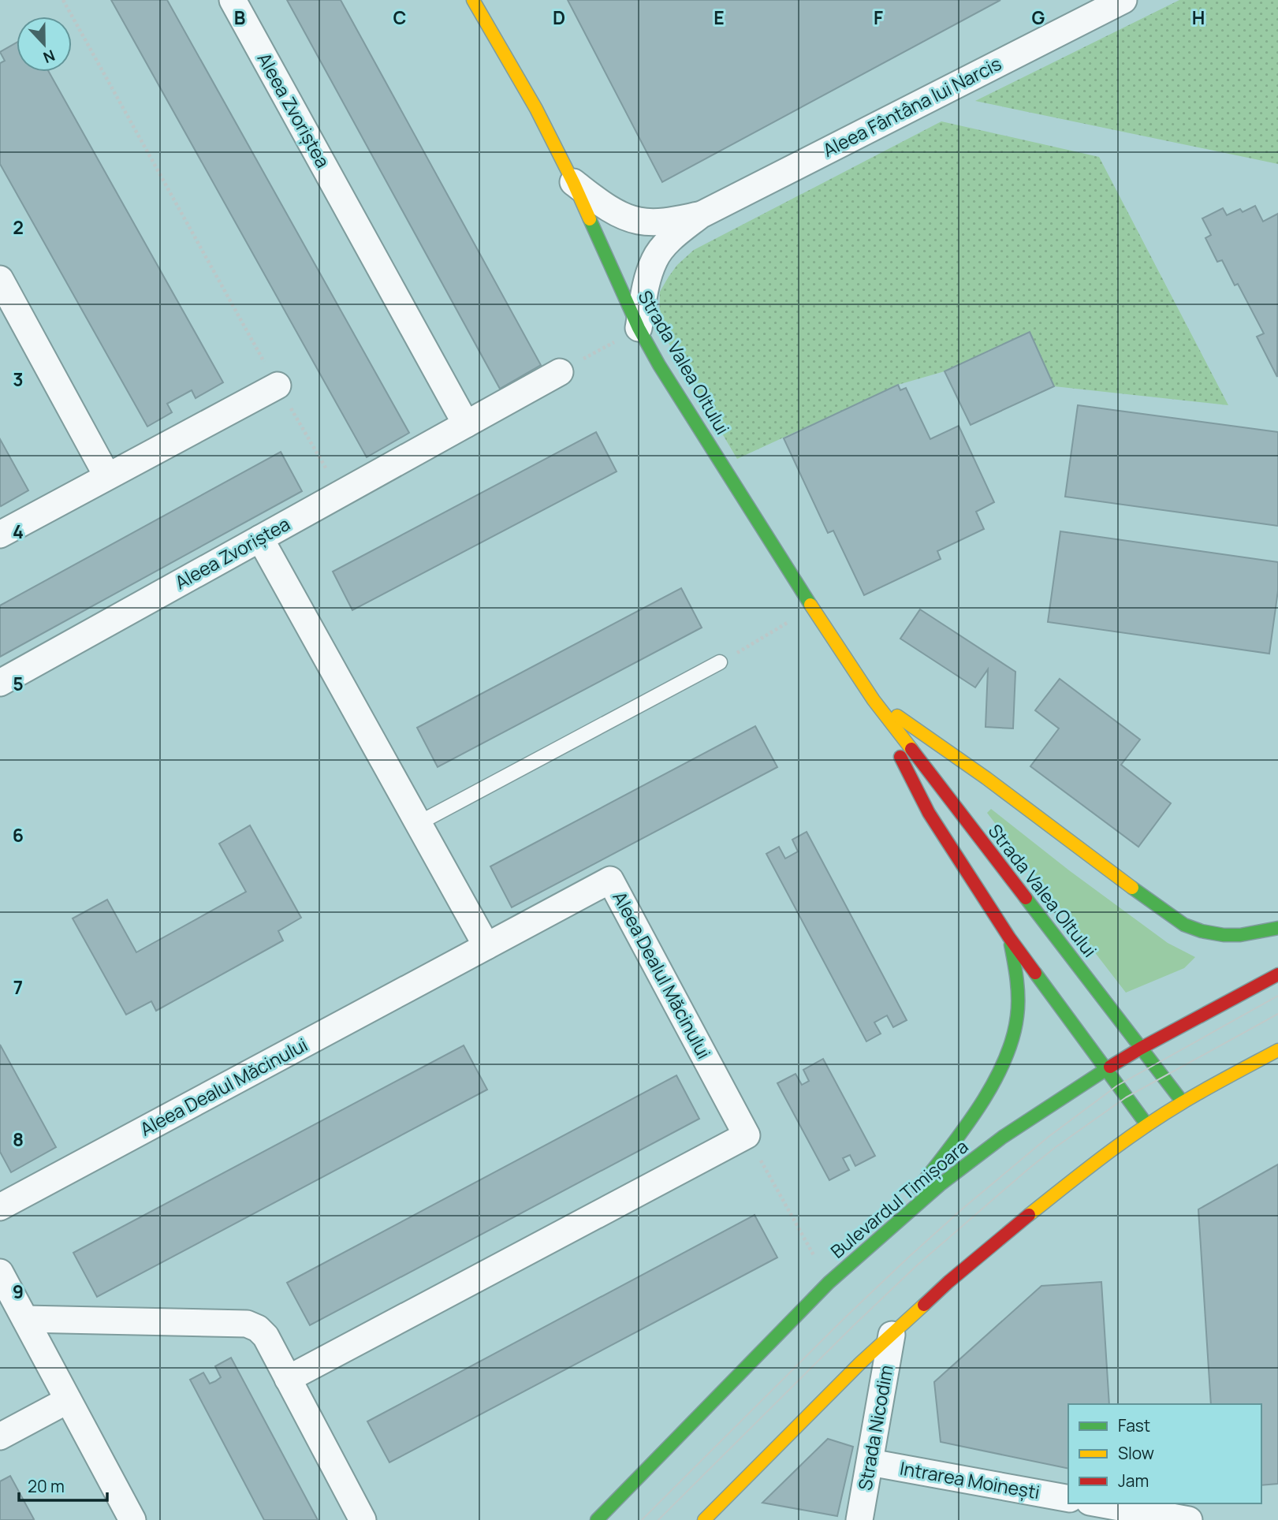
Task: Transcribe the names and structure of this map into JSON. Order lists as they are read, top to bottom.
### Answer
{
  "streets": {
    "main road": ["Strada Valea Oltului", "Bulevardul Timișoara"],
    "street": [
      "Aleea Fântâna lui Narcis",
      "Aleea Zvoriștea",
      "Aleea Dealul Măcinului",
      "Strada Nicodim",
      "Intrarea Moinești"
    ]
  },
  "crossings": [
    ["Aleea Fântâna lui Narcis", "Strada Valea Oltului"],
    ["Strada Valea Oltului", "Bulevardul Timișoara"],
    ["Strada Nicodim", "Intrarea Moinești"]
  ],
  "legend": ["Fast", "Slow", "Jam"],
  "scale_bar": "20 m",
  "north": "bottom",
  "grid": {
    "columns": [
      "B",
      "C",
      "D",
      "E",
      "F",
      "G",
      "H"
    ],
    "rows": [
      "2",
      "3",
      "4",
      "5",
      "6",
      "7",
      "8",
      "9"
    ]
  }
}
